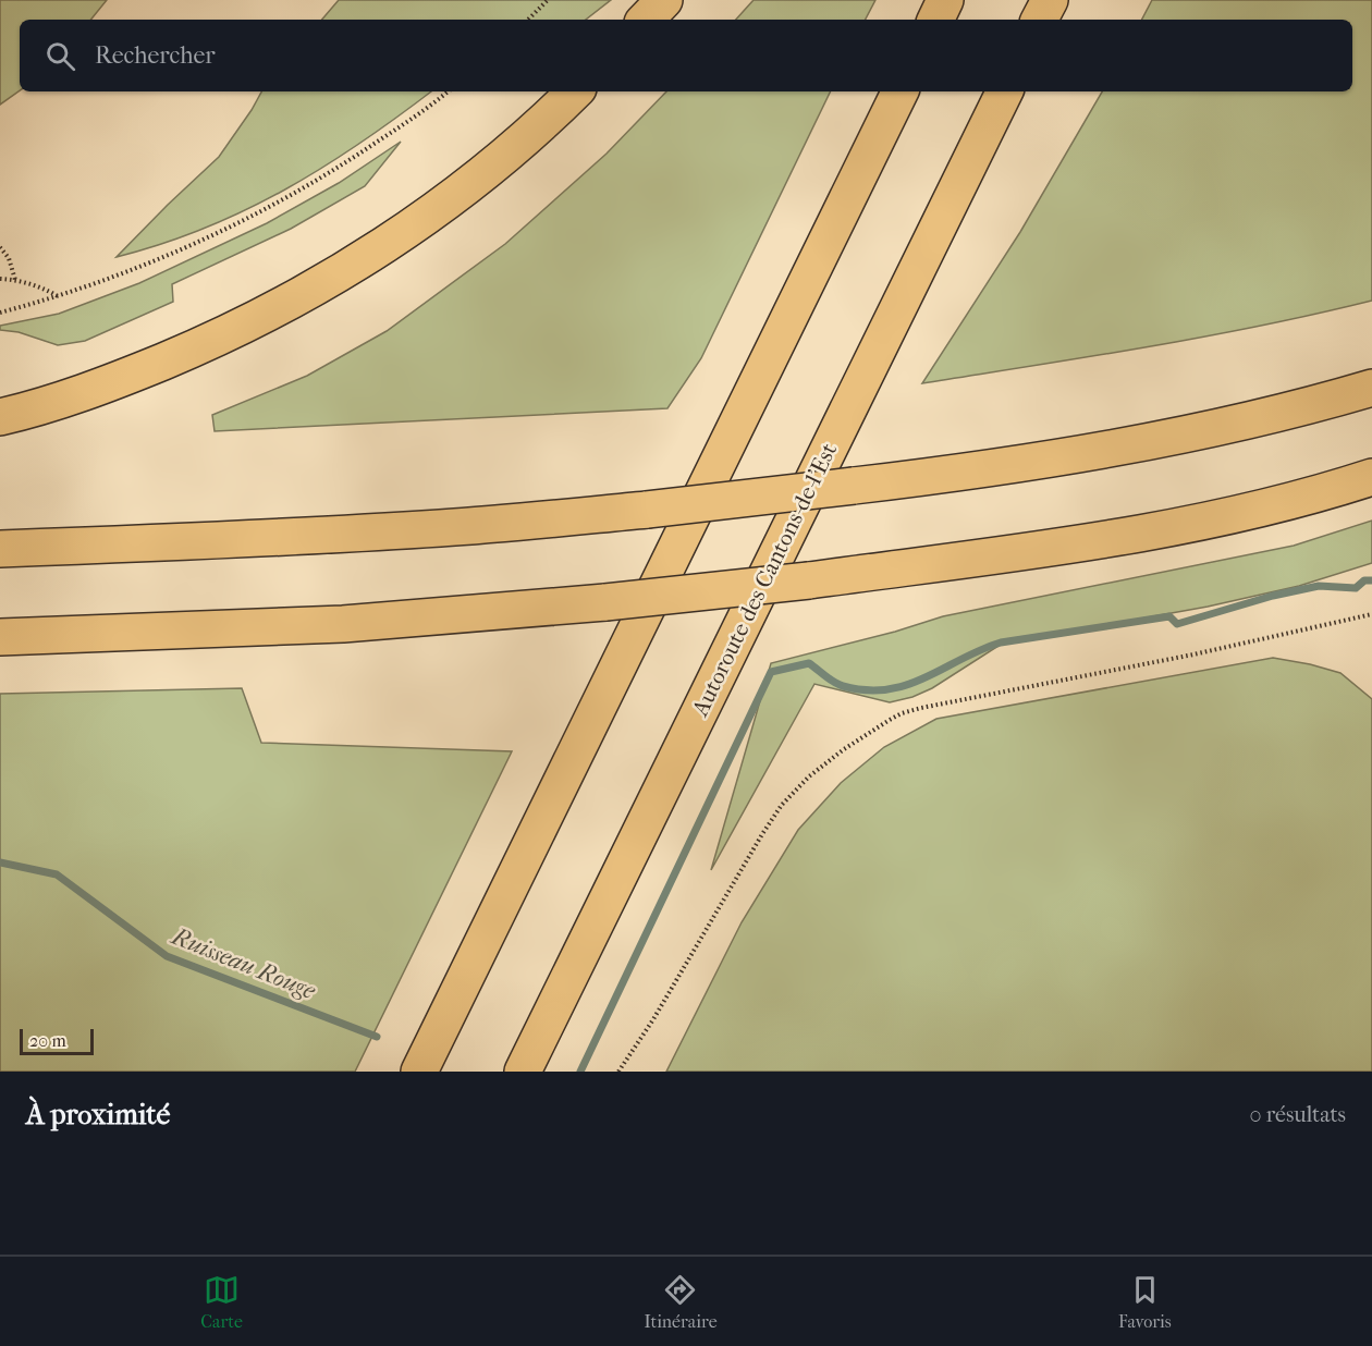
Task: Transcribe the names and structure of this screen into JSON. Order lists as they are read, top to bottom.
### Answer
{
  "streets": {
    "highway": ["Autoroute des Cantons-de-l'Est"]
  },
  "water": ["Ruisseau Rouge"],
  "scale_bar": "20 m",
  "page": {
    "search": "Rechercher",
    "scale": "20 m",
    "heading": ["À proximité", "0 résultats"],
    "nav": ["Carte", "Itinéraire", "Favoris"]
  }
}
